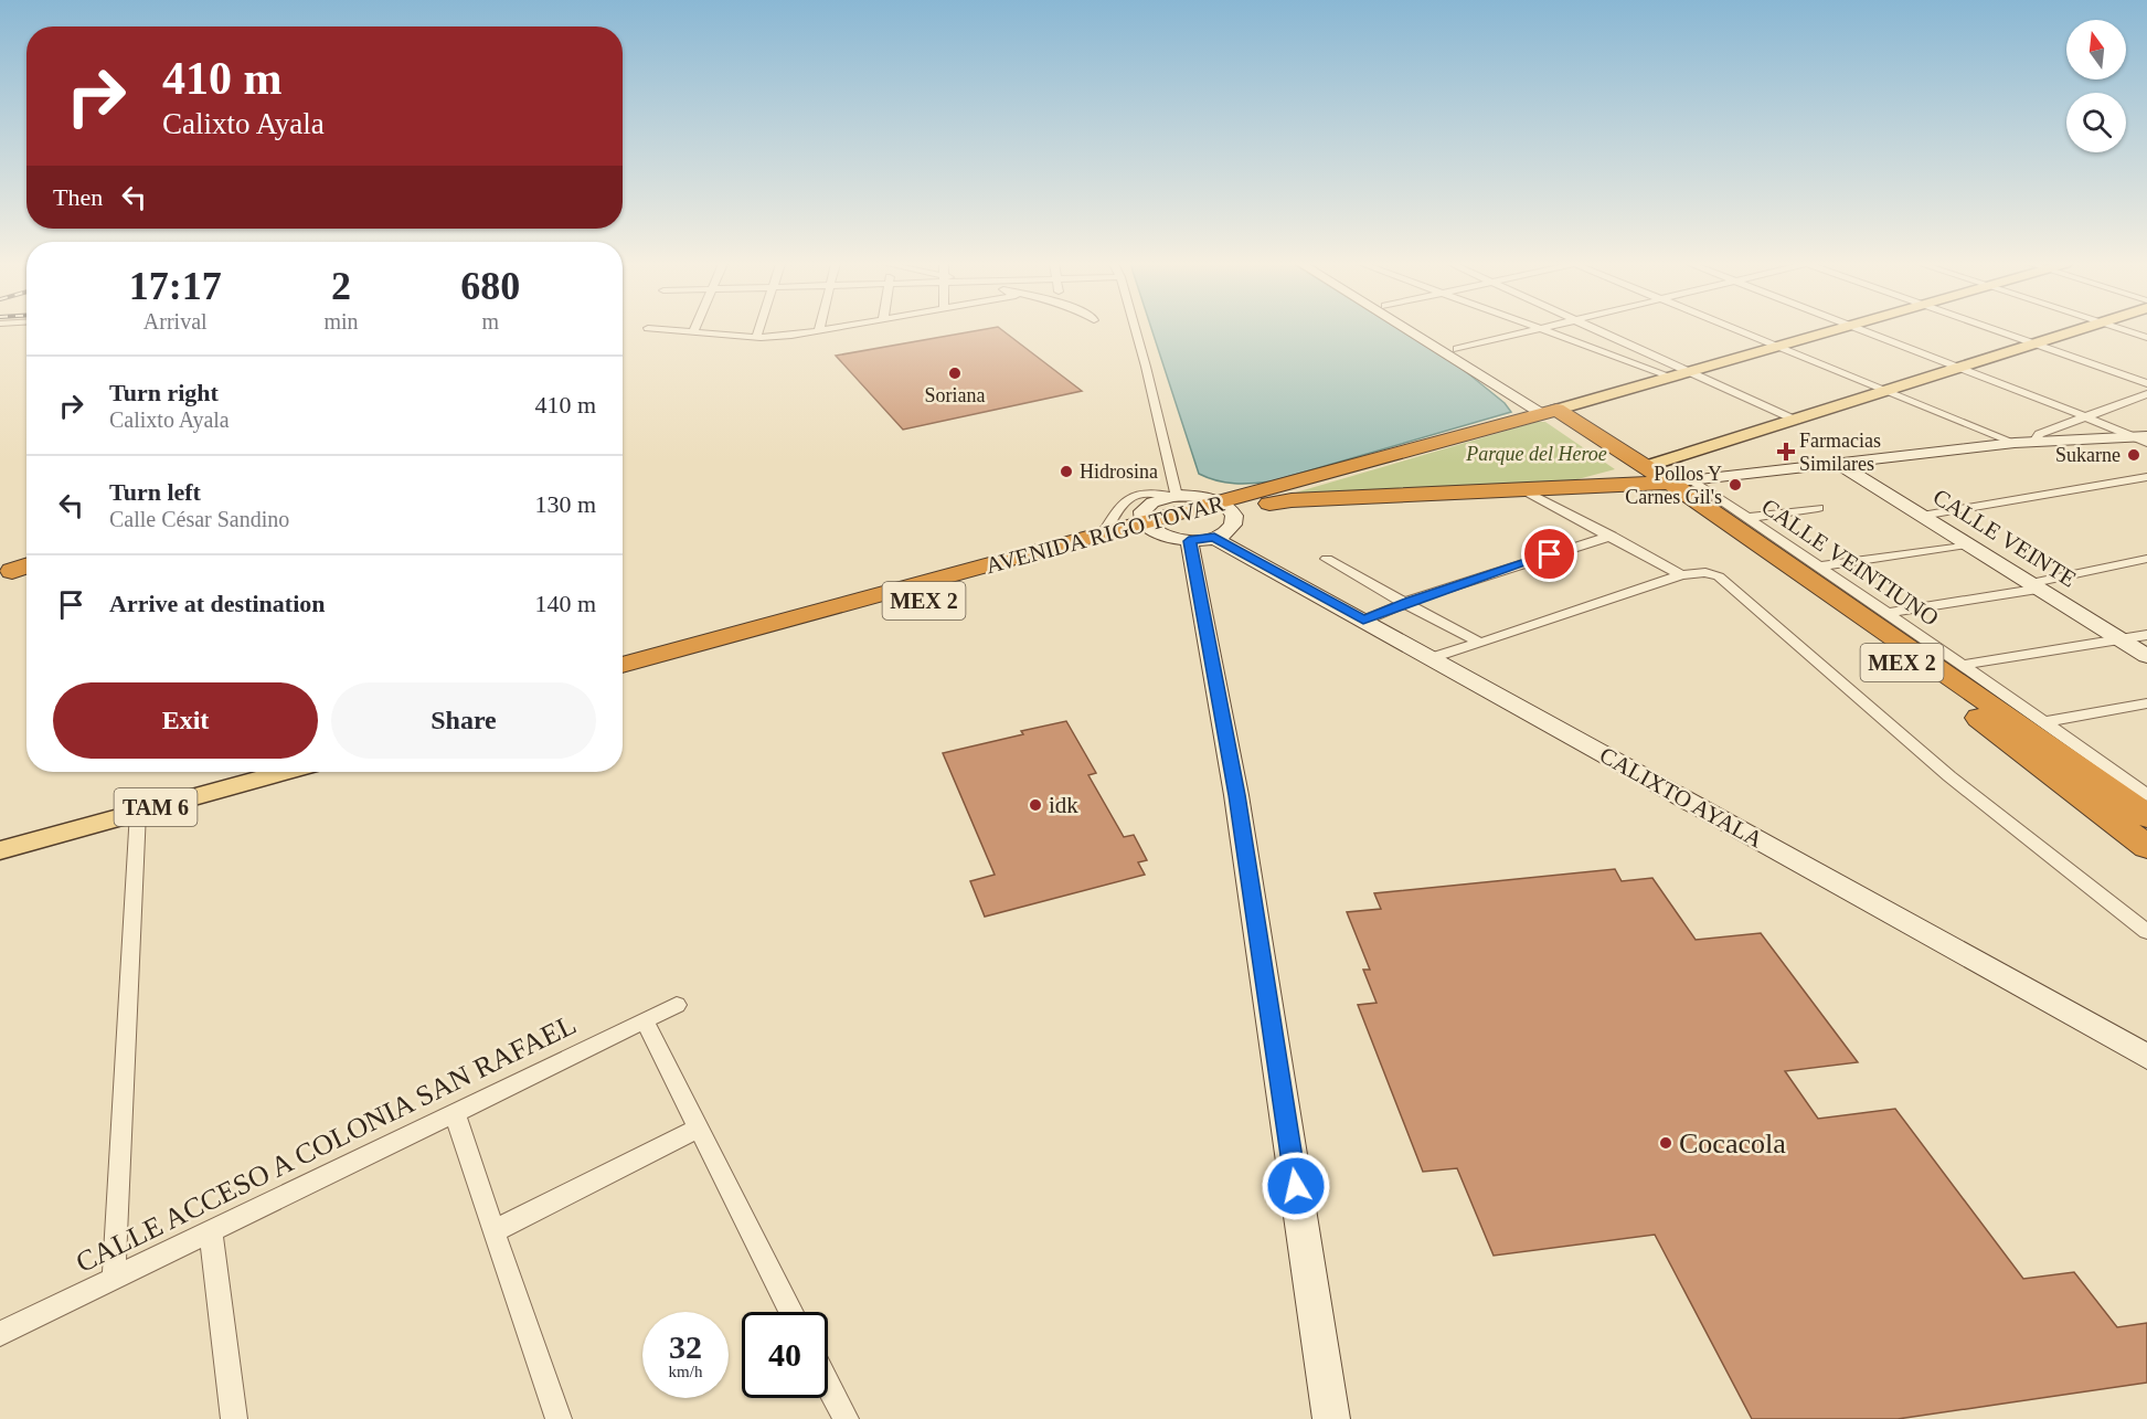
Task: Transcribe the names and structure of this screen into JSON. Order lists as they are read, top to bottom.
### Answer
{
  "streets": {
    "highway": ["AVENIDA RIGO TOVAR", "MEX 2"],
    "main road": ["TAM 6"],
    "street": [
      "CALLE VEINTE",
      "CALLE VEINTIUNO",
      "CALIXTO AYALA",
      "CALLE ACCESO A COLONIA SAN RAFAEL"
    ]
  },
  "crossings": [
    ["AVENIDA RIGO TOVAR", "MEX 2"],
    ["AVENIDA RIGO TOVAR", "CALIXTO AYALA"],
    ["CALLE VEINTIUNO", "MEX 2"]
  ],
  "parks": ["Parque del Heroe"],
  "places": {
    "other": [
      "Soriana",
      "Sukarne",
      "Hidrosina",
      "Pollos Y Carnes Gil's",
      "idk",
      "Cocacola"
    ],
    "health": ["Farmacias Similares"]
  },
  "north": "top",
  "page": {
    "turn": ["410 m", "Calixto Ayala"],
    "then": "Then",
    "eta": [
      "17:17",
      "Arrival",
      "2",
      "min",
      "680",
      "m"
    ],
    "list": [
      {
        "name": "Turn right",
        "note": "Calixto Ayala",
        "value": "410 m"
      },
      {
        "name": "Turn left",
        "note": "Calle César Sandino",
        "value": "130 m"
      },
      {
        "name": "Arrive at destination",
        "value": "140 m"
      }
    ],
    "buttons": ["Exit", "Share"],
    "speed": "32 km/h",
    "limit": "40"
  }
}
